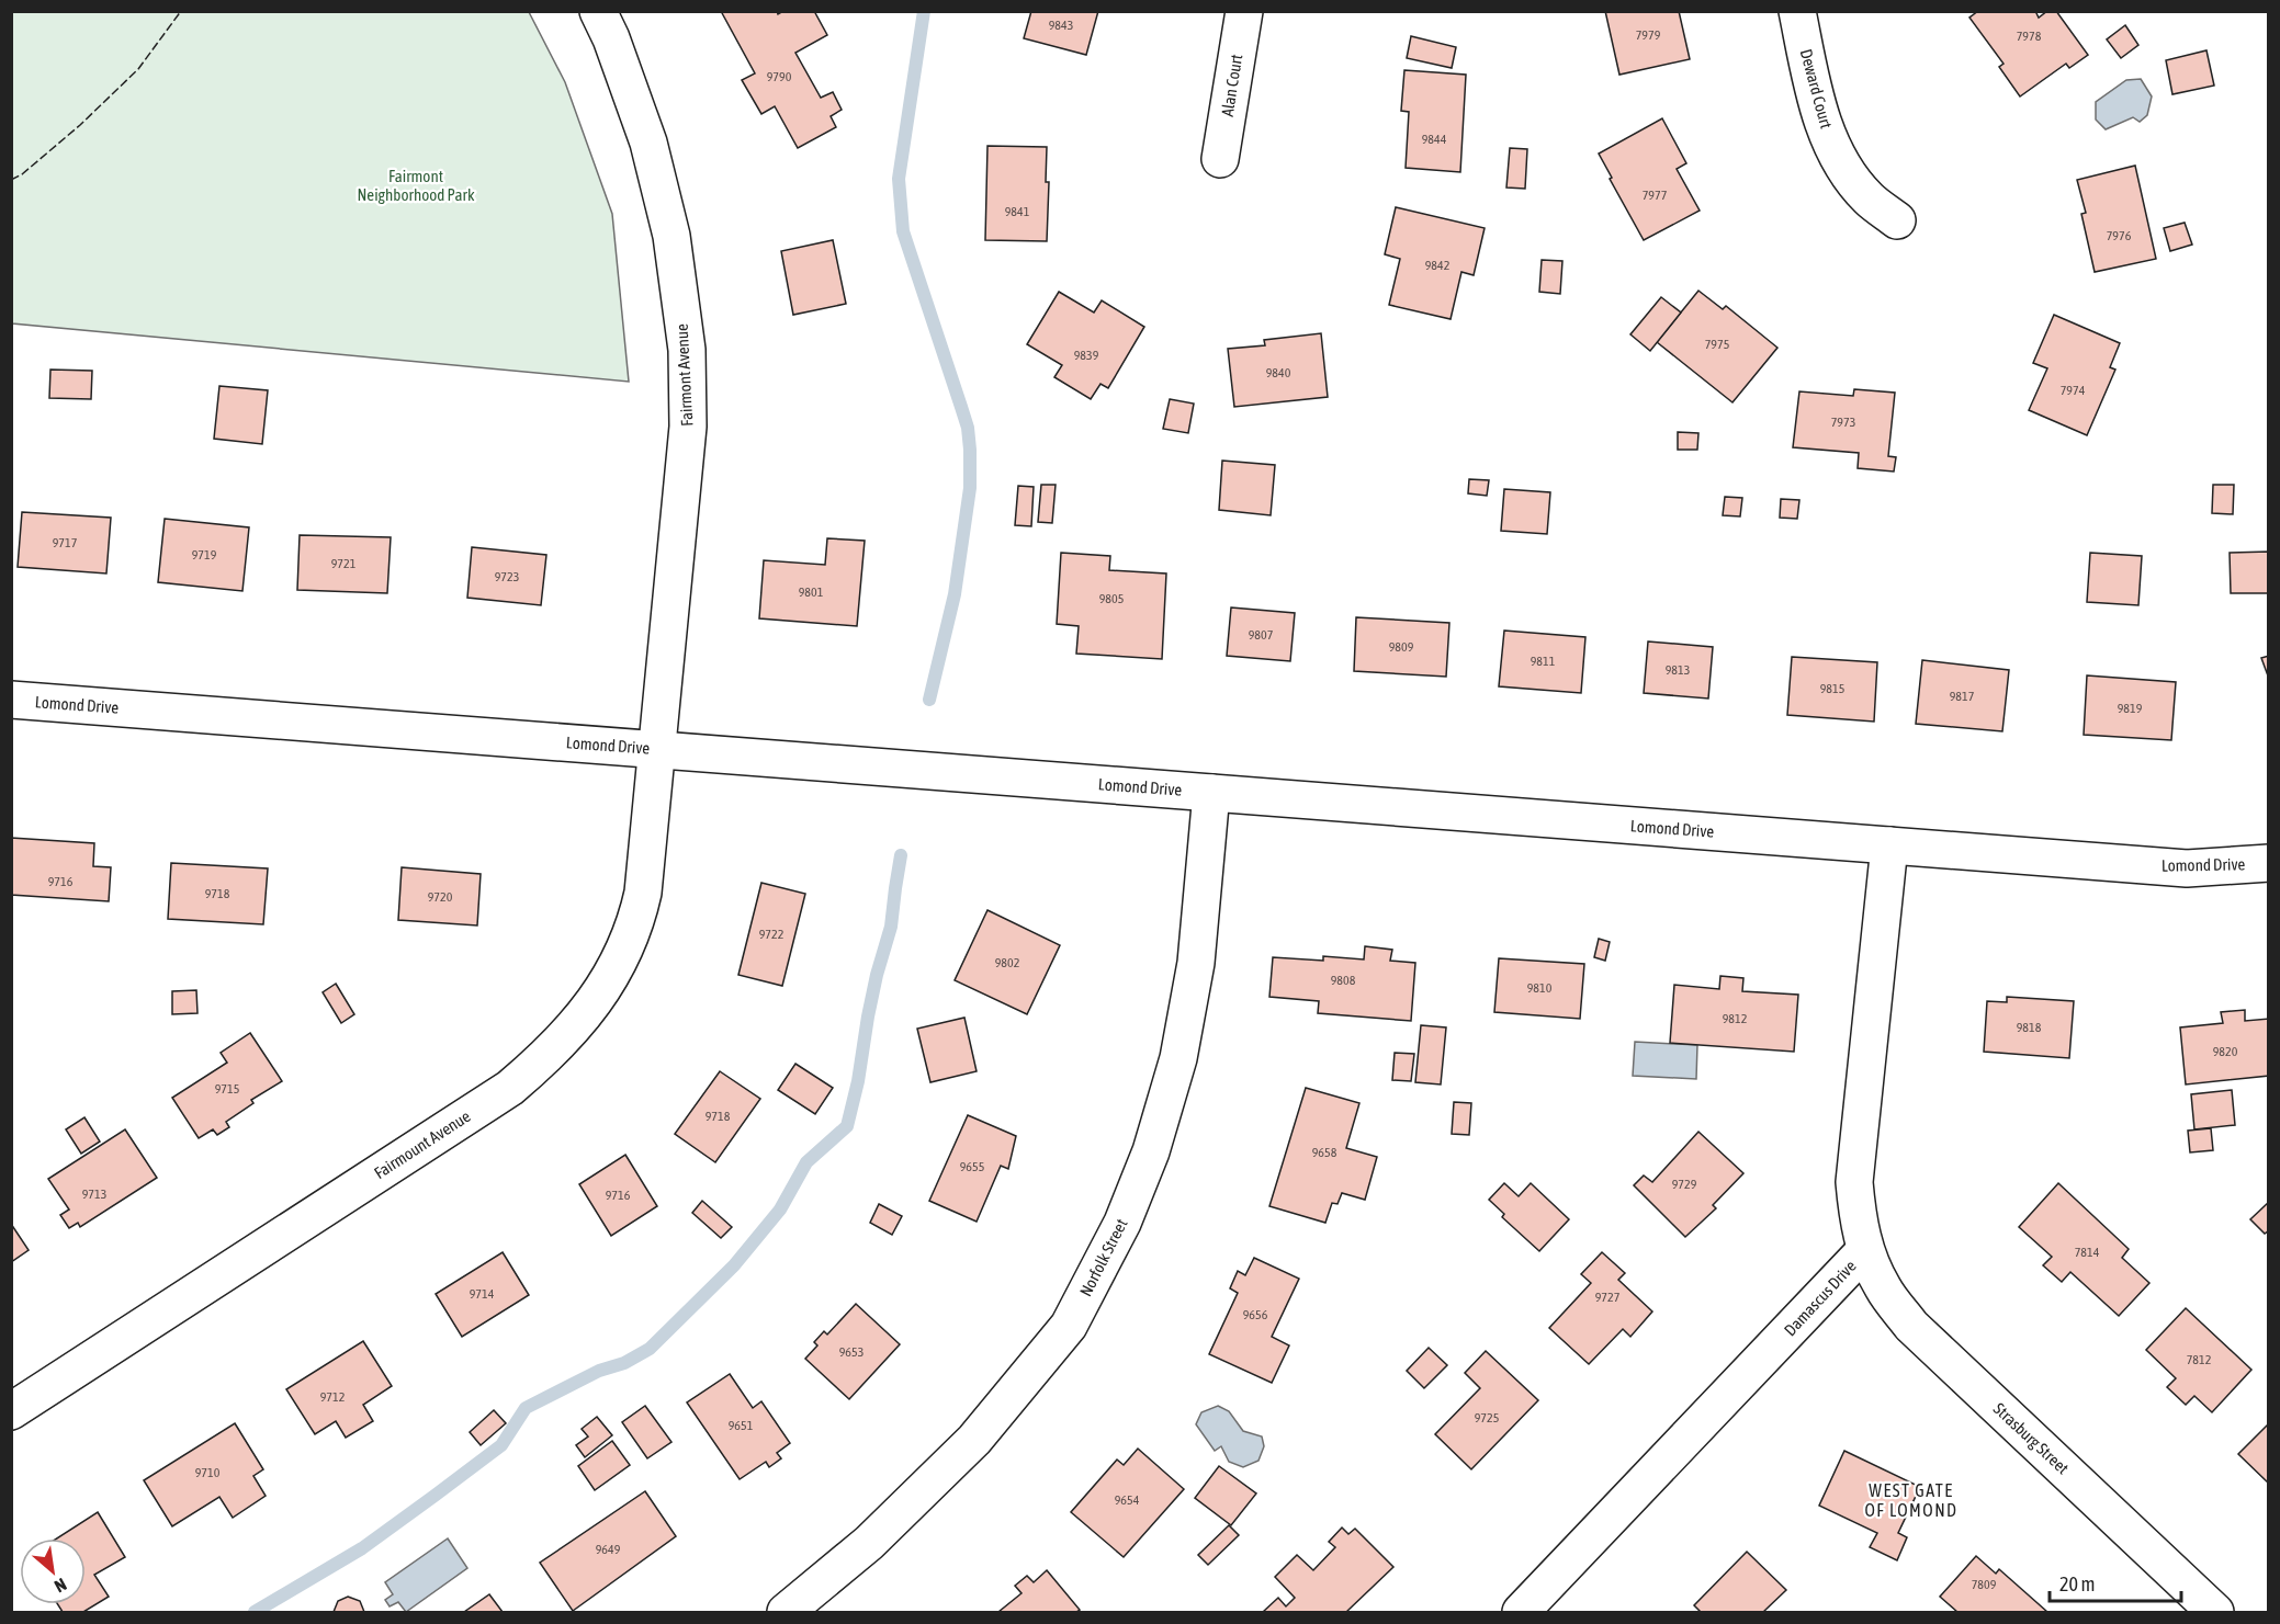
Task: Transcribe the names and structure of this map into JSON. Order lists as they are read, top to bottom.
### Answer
{
  "streets": {
    "street": [
      "Alan Court",
      "Deward Court",
      "Fairmont Avenue",
      "Lomond Drive",
      "Fairmount Avenue",
      "Norfolk Street",
      "Damascus Drive",
      "Strasburg Street"
    ]
  },
  "crossings": [
    ["Fairmont Avenue", "Lomond Drive"],
    ["Fairmont Avenue", "Fairmount Avenue"],
    ["Lomond Drive", "Fairmount Avenue"],
    ["Lomond Drive", "Norfolk Street"],
    ["Lomond Drive", "Damascus Drive"],
    ["Damascus Drive", "Strasburg Street"]
  ],
  "districts": ["WEST GATE OF LOMOND"],
  "parks": ["Fairmont Neighborhood Park"],
  "house_numbers": [
    "9843",
    "7979",
    "7978",
    "9790",
    "9844",
    "7977",
    "9841",
    "7976",
    "9842",
    "7975",
    "9839",
    "9840",
    "7974",
    "7973",
    "9717",
    "9719",
    "9721",
    "9723",
    "9801",
    "9805",
    "9807",
    "9809",
    "9811",
    "9813",
    "9815",
    "9817",
    "9819",
    "9716",
    "9718",
    "9720",
    "9722",
    "9802",
    "9808",
    "9810",
    "9812",
    "9818",
    "9820",
    "9715",
    "9718",
    "9658",
    "9655",
    "9729",
    "9713",
    "9716",
    "7814",
    "9714",
    "9727",
    "9656",
    "9653",
    "7812",
    "9712",
    "9725",
    "9651",
    "9710",
    "9654",
    "9649",
    "7809"
  ],
  "scale_bar": "20 m",
  "north": "bottom right"
}
